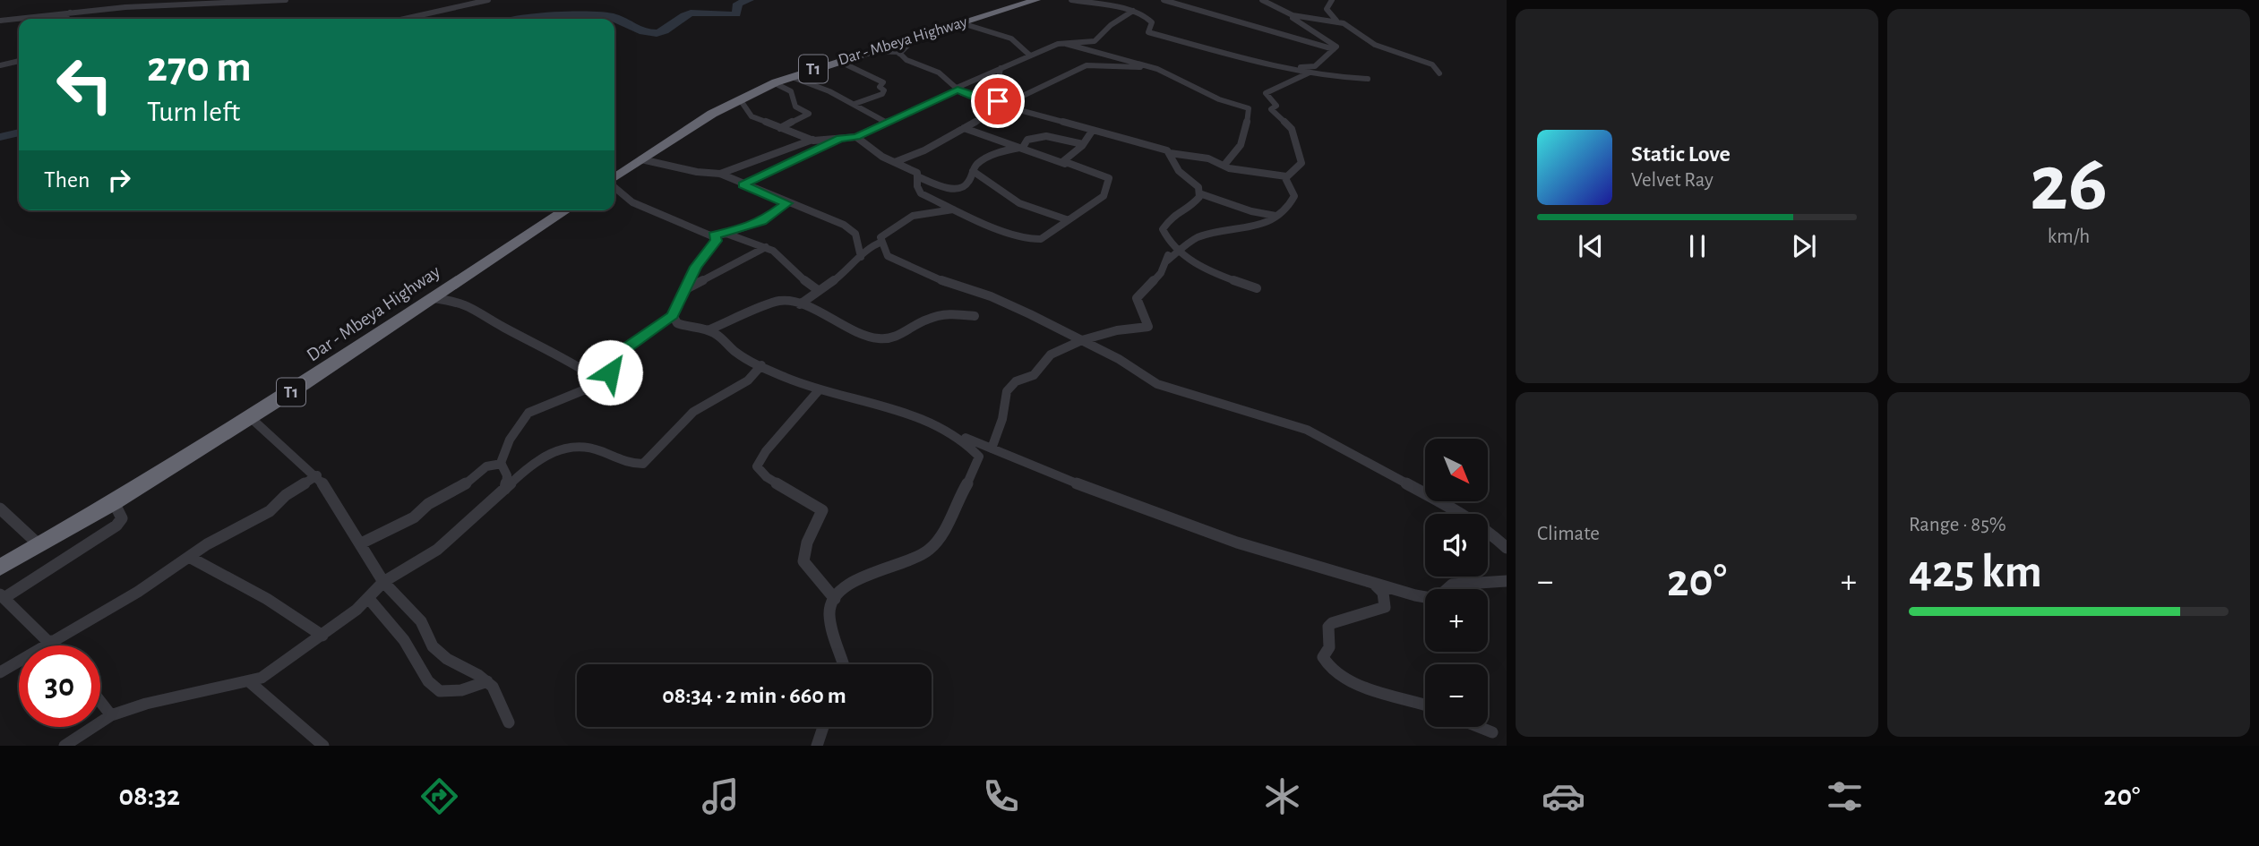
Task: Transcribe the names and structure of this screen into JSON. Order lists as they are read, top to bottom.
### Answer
{
  "streets": {
    "highway": ["Dar - Mbeya Highway", "T1"]
  },
  "north": "bottom right",
  "page": {
    "tile": [
      ["26", "km/h"],
      "Climate",
      ["Range · 85%", "425 km"]
    ],
    "turn": ["270 m", "Turn left"],
    "song": ["Static Love", "Velvet Ray"],
    "then": "Then",
    "map_buttons": ["+", "−"],
    "heat": ["−", "20°", "+"],
    "limit": "30",
    "trip": "08:34 · 2 min · 660 m",
    "tabs": ["08:32", "20°"]
  }
}
